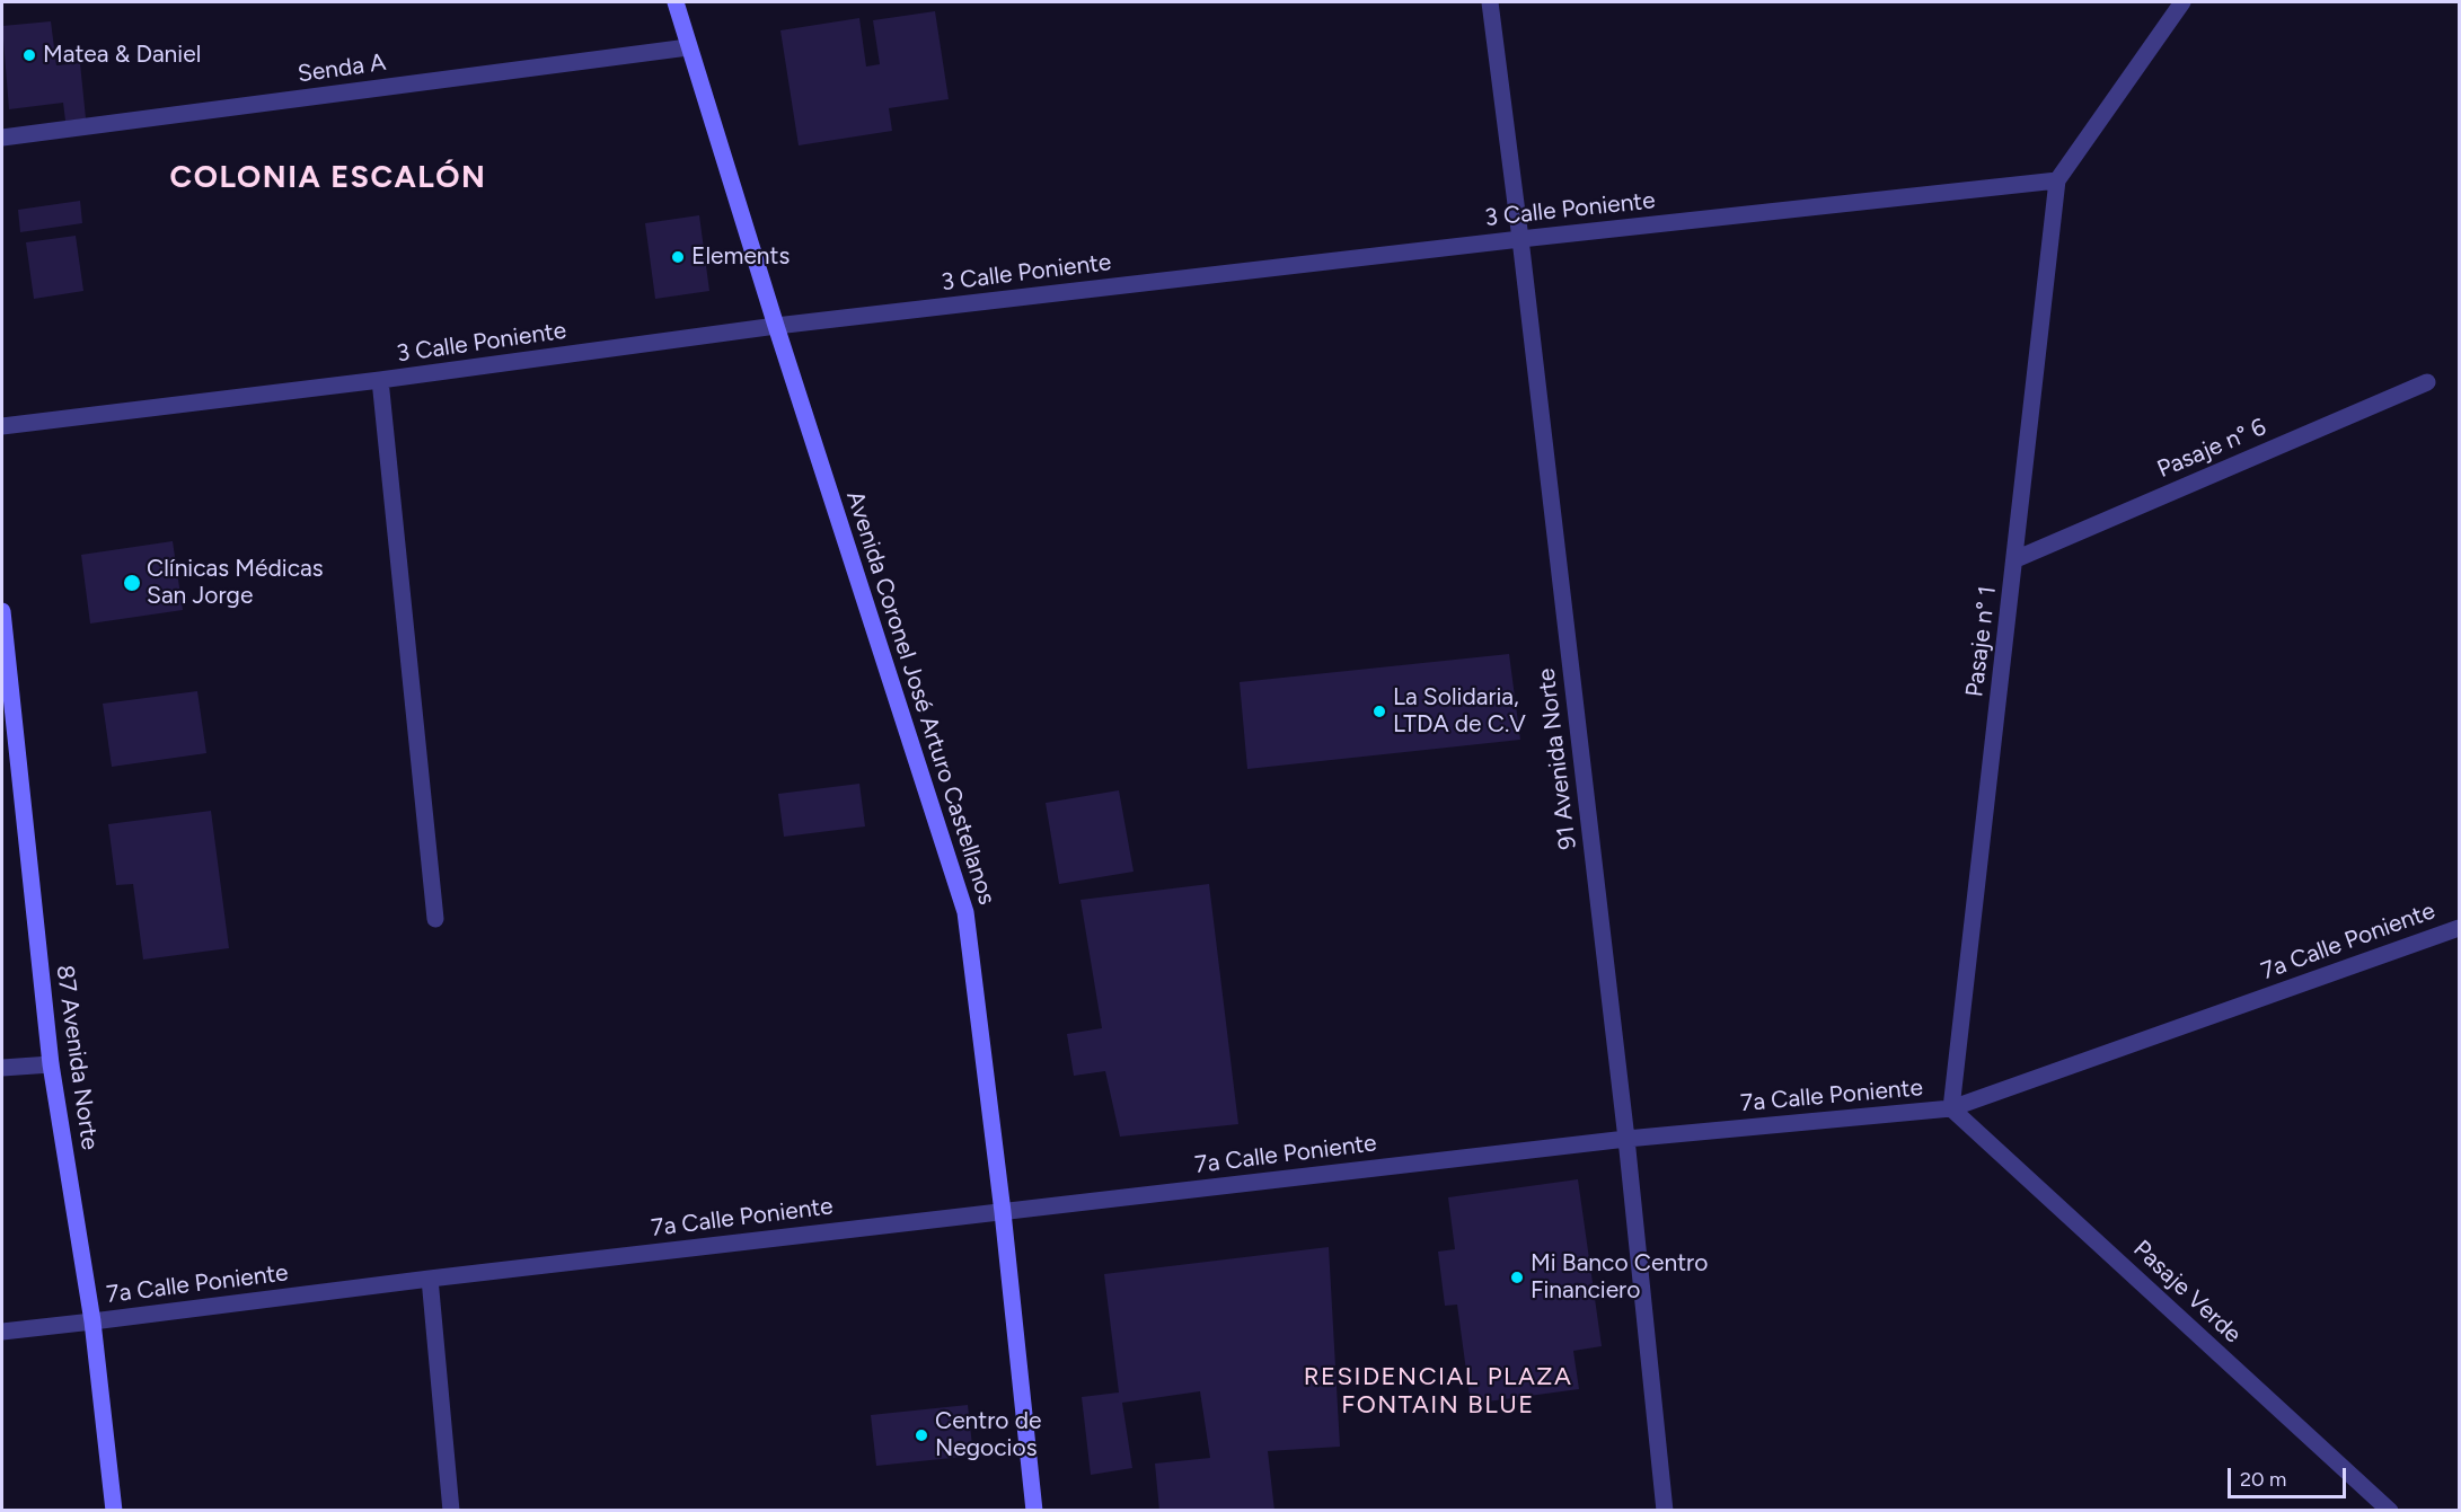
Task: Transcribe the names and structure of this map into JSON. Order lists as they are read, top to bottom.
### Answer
{
  "streets": {
    "street": [
      "Senda A",
      "3 Calle Poniente",
      "Pasaje n° 6",
      "Pasaje n° 1",
      "Avenida Coronel José Arturo Castellanos",
      "91 Avenida Norte",
      "7a Calle Poniente",
      "87 Avenida Norte",
      "Pasaje Verde"
    ]
  },
  "crossings": [
    ["Senda A", "Avenida Coronel José Arturo Castellanos"],
    ["3 Calle Poniente", "Pasaje n° 1"],
    ["3 Calle Poniente", "Avenida Coronel José Arturo Castellanos"],
    ["3 Calle Poniente", "91 Avenida Norte"],
    ["Pasaje n° 6", "Pasaje n° 1"],
    ["Pasaje n° 1", "7a Calle Poniente"],
    ["Pasaje n° 1", "Pasaje Verde"],
    ["Avenida Coronel José Arturo Castellanos", "7a Calle Poniente"],
    ["91 Avenida Norte", "7a Calle Poniente"],
    ["7a Calle Poniente", "87 Avenida Norte"],
    ["7a Calle Poniente", "Pasaje Verde"]
  ],
  "districts": ["COLONIA ESCALÓN", "RESIDENCIAL PLAZA FONTAIN BLUE"],
  "places": [
    "Matea & Daniel",
    "Elements",
    "Clínicas Médicas San Jorge",
    "La Solidaria, LTDA de C.V",
    "Mi Banco Centro Financiero",
    "Centro de Negocios"
  ],
  "scale_bar": "20 m"
}
